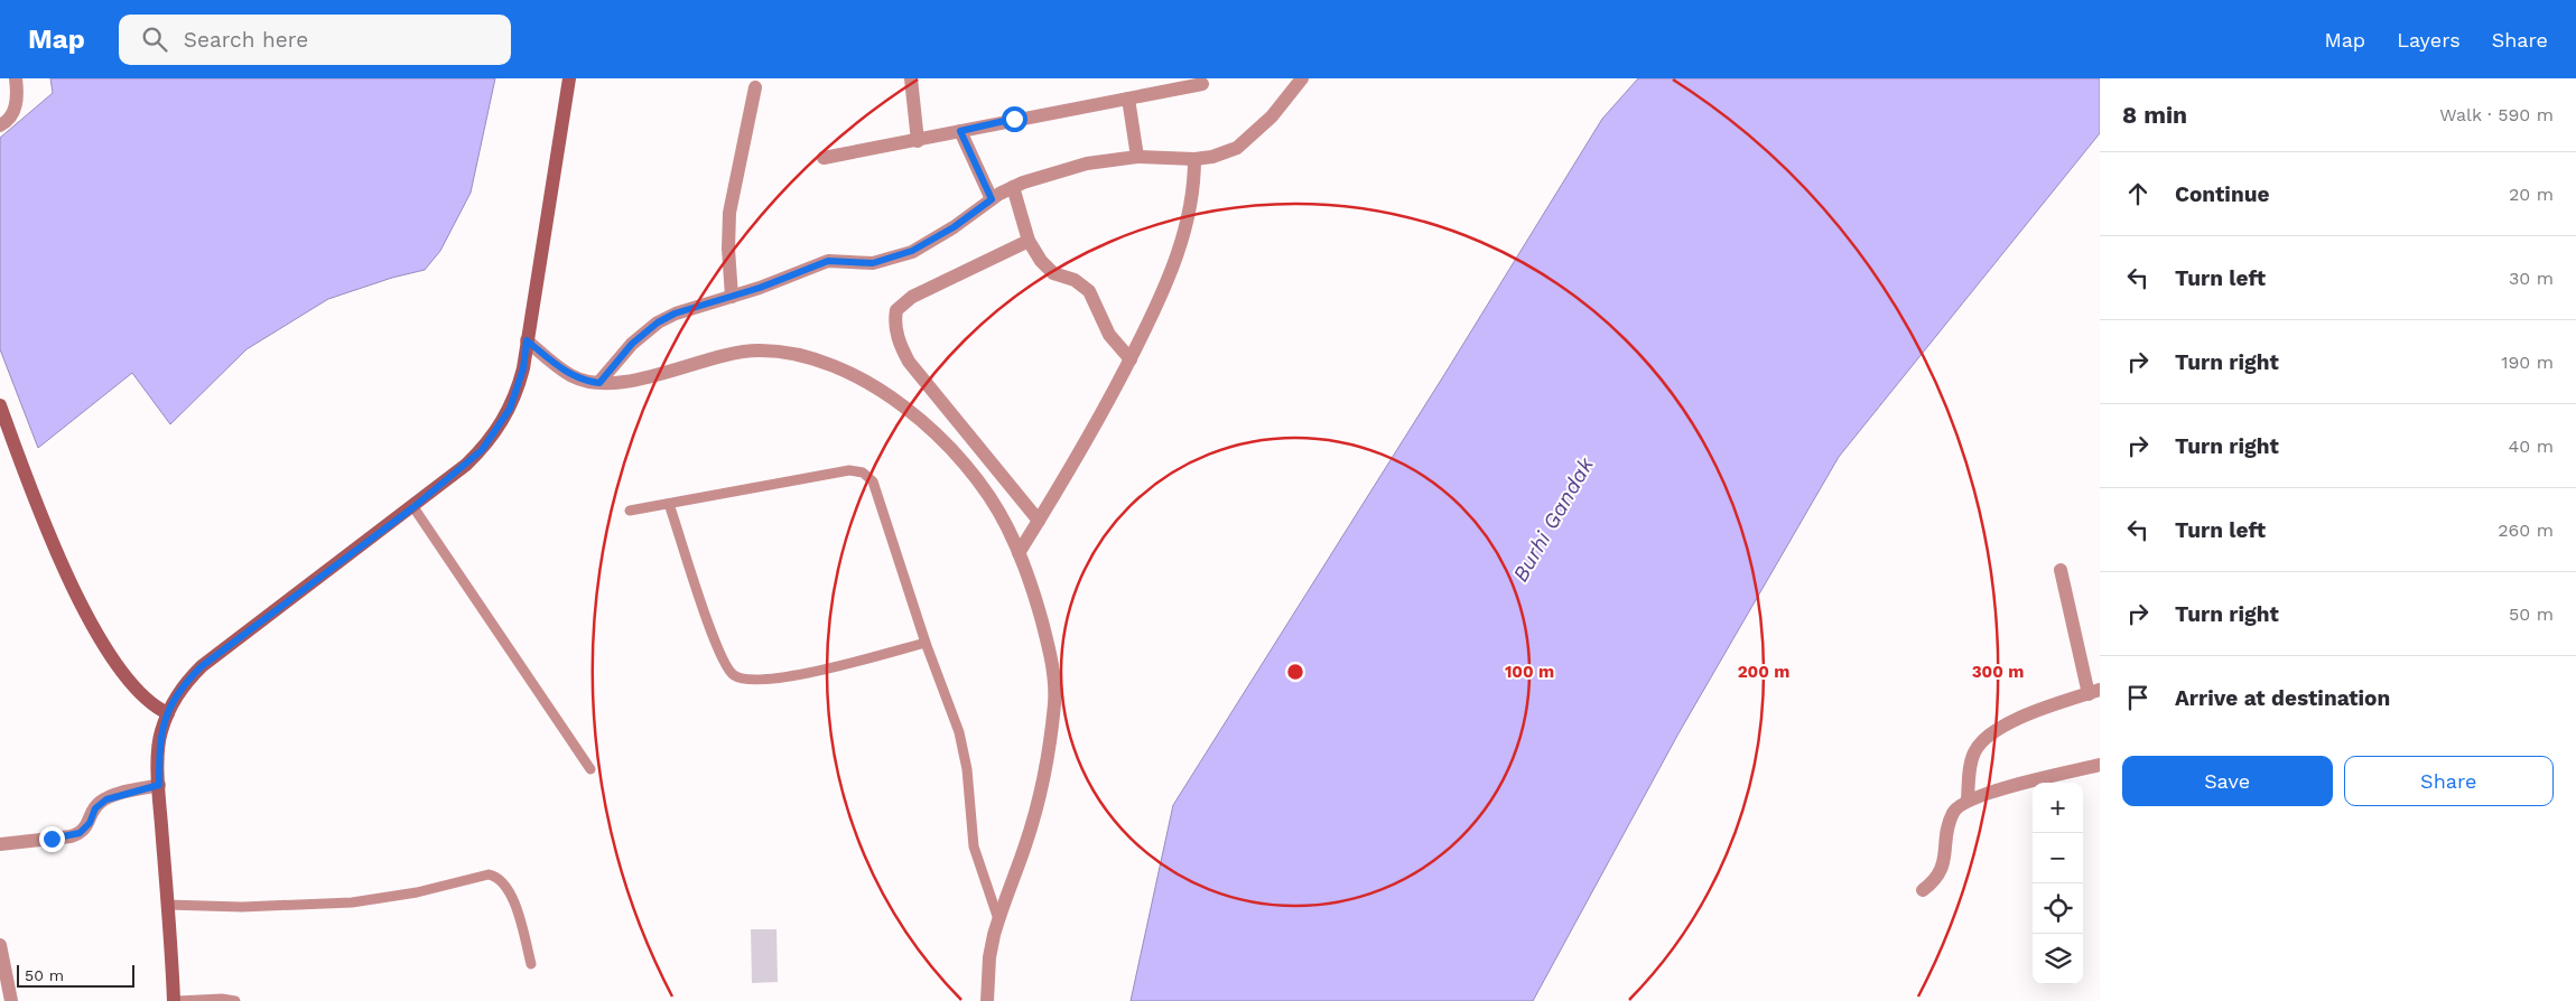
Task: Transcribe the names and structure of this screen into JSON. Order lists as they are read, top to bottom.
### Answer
{
  "water": ["Burhi Gandak"],
  "scale_bar": "50 m",
  "page": {
    "header": "Map",
    "search": "Search here",
    "nav": ["Map", "Layers", "Share"],
    "heading": ["8 min", "Walk · 590 m"],
    "list": [
      ["Continue", "20 m"],
      ["Turn left", "30 m"],
      ["Turn right", "190 m"],
      ["Turn right", "40 m"],
      ["Turn left", "260 m"],
      ["Turn right", "50 m"],
      "Arrive at destination"
    ],
    "buttons": ["Save", "Share"],
    "map_buttons": ["+", "−"],
    "scale": "50 m"
  },
  "rings": ["100 m", "200 m", "300 m"]
}
